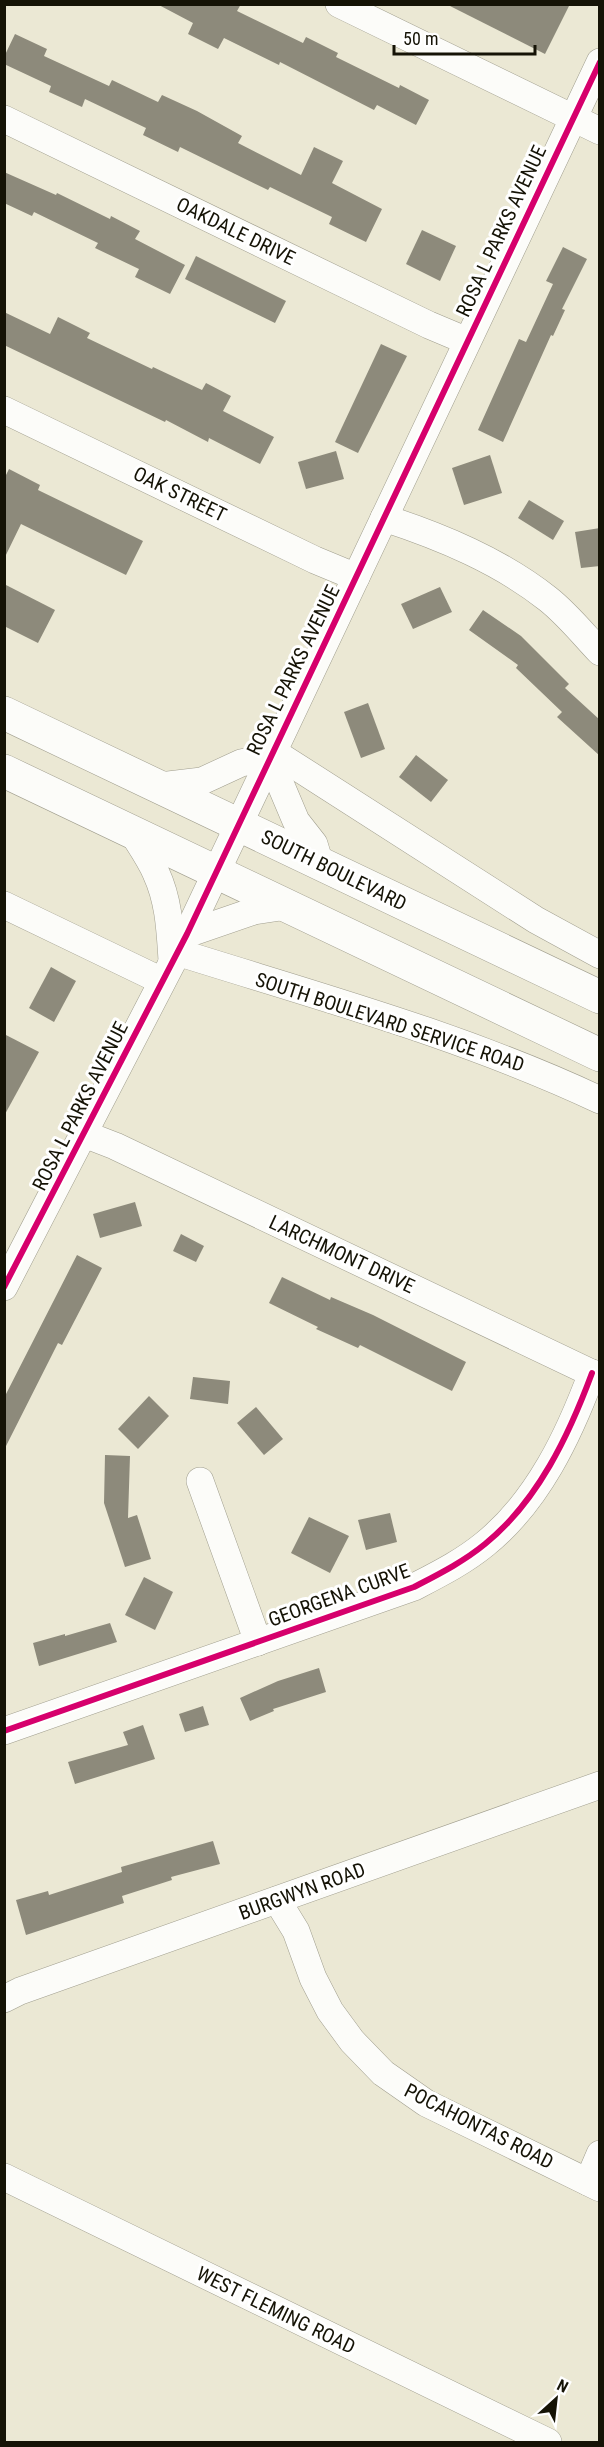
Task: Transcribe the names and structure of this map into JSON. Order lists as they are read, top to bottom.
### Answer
{
  "streets": {
    "highway": ["SOUTH BOULEVARD"],
    "street": [
      "OAKDALE DRIVE",
      "ROSA L PARKS AVENUE",
      "OAK STREET",
      "SOUTH BOULEVARD SERVICE ROAD",
      "LARCHMONT DRIVE",
      "GEORGENA CURVE",
      "BURGWYN ROAD",
      "POCAHONTAS ROAD",
      "WEST FLEMING ROAD"
    ]
  },
  "crossings": [
    ["OAKDALE DRIVE", "ROSA L PARKS AVENUE"],
    ["ROSA L PARKS AVENUE", "OAK STREET"],
    ["ROSA L PARKS AVENUE", "SOUTH BOULEVARD"],
    ["ROSA L PARKS AVENUE", "SOUTH BOULEVARD SERVICE ROAD"],
    ["ROSA L PARKS AVENUE", "LARCHMONT DRIVE"],
    ["LARCHMONT DRIVE", "GEORGENA CURVE"],
    ["BURGWYN ROAD", "POCAHONTAS ROAD"]
  ],
  "scale_bar": "50 m",
  "north": "top right"
}
